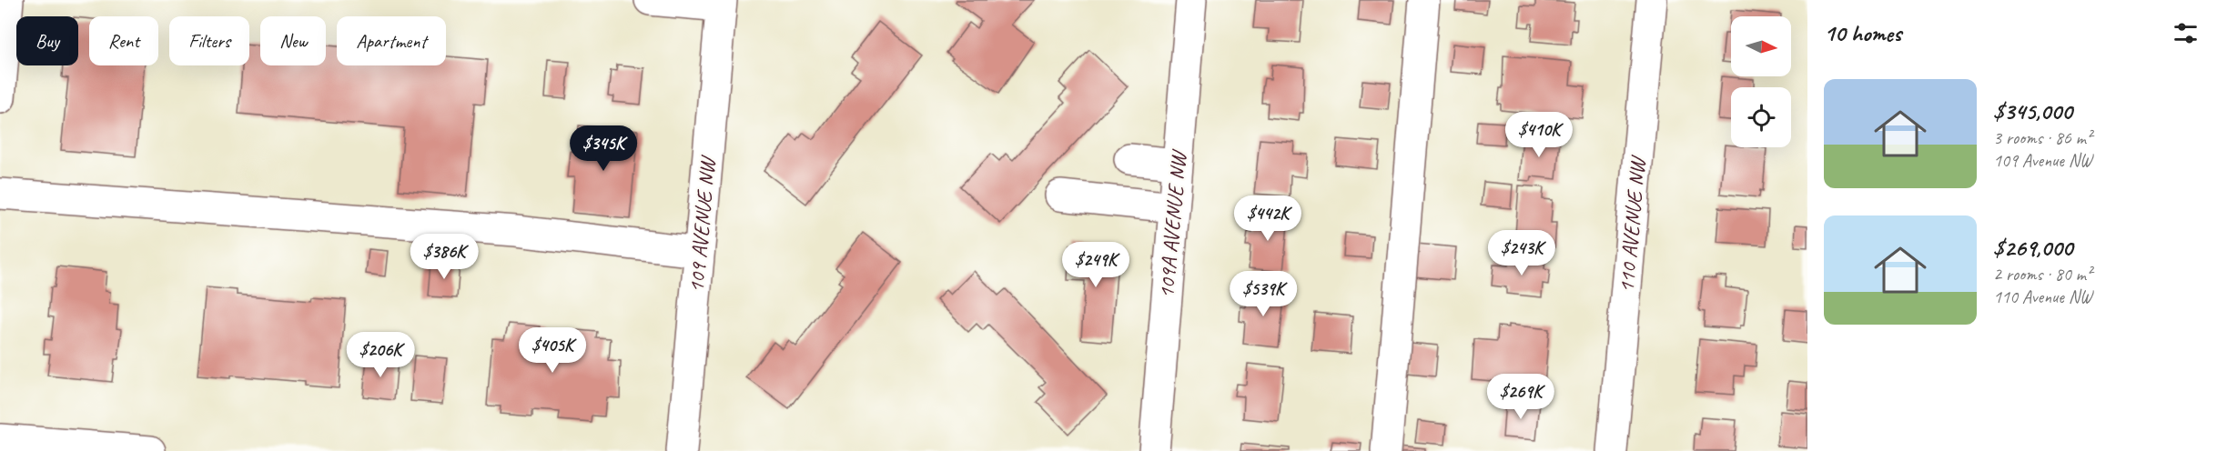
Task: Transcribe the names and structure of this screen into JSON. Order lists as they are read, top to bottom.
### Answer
{
  "streets": {
    "street": ["109 AVENUE NW", "109A AVENUE NW", "110 AVENUE NW"]
  },
  "north": "right",
  "page": {
    "heading": "10 homes",
    "chip": [
      "Buy",
      "Rent",
      "Filters",
      "New",
      "Apartment"
    ],
    "list": [
      {
        "name": "$345,000",
        "note": "3 rooms · 86 m² · 109 Avenue NW"
      },
      {
        "name": "$269,000",
        "note": "2 rooms · 80 m² · 110 Avenue NW"
      }
    ],
    "price": [
      "$410K",
      "$345K",
      "$442K",
      "$243K",
      "$386K",
      "$249K",
      "$539K",
      "$405K",
      "$206K",
      "$269K"
    ]
  }
}
